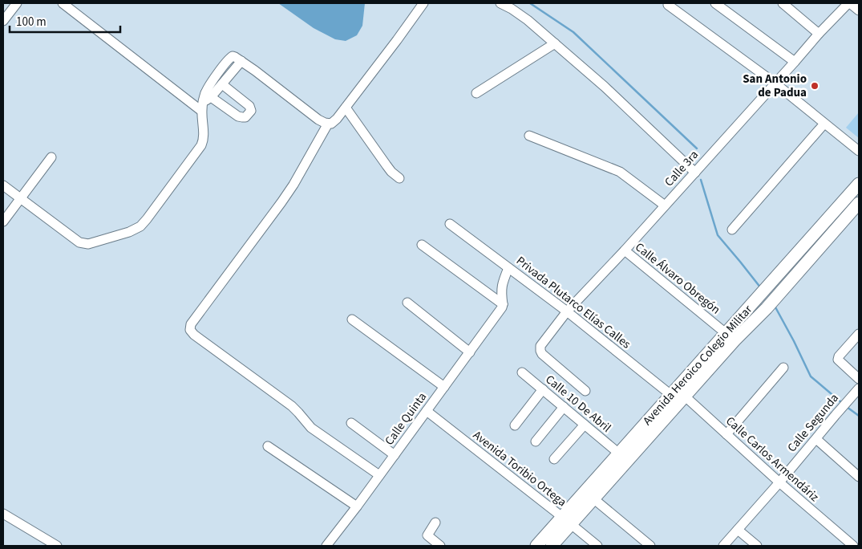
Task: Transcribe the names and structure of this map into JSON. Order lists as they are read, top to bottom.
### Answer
{
  "streets": {
    "main road": ["Avenida Heroico Colegio Militar"],
    "street": [
      "Calle 3ra",
      "Calle Álvaro Obregón",
      "Privada Plutarco Elías Calles",
      "Calle 10 De Abril",
      "Calle Quinta",
      "Calle Segunda",
      "Calle Carlos Armendáriz",
      "Avenida Toribio Ortega"
    ]
  },
  "crossings": [
    ["Calle 3ra", "Calle Álvaro Obregón"],
    ["Calle 3ra", "Privada Plutarco Elías Calles"],
    ["Calle Álvaro Obregón", "Avenida Heroico Colegio Militar"],
    ["Privada Plutarco Elías Calles", "Avenida Heroico Colegio Militar"],
    ["Privada Plutarco Elías Calles", "Calle Carlos Armendáriz"],
    ["Avenida Heroico Colegio Militar", "Calle 10 De Abril"],
    ["Avenida Heroico Colegio Militar", "Calle Carlos Armendáriz"],
    ["Avenida Heroico Colegio Militar", "Avenida Toribio Ortega"],
    ["Calle Quinta", "Avenida Toribio Ortega"],
    ["Calle Segunda", "Calle Carlos Armendáriz"]
  ],
  "places": ["San Antonio de Padua"],
  "scale_bar": "100 m"
}
